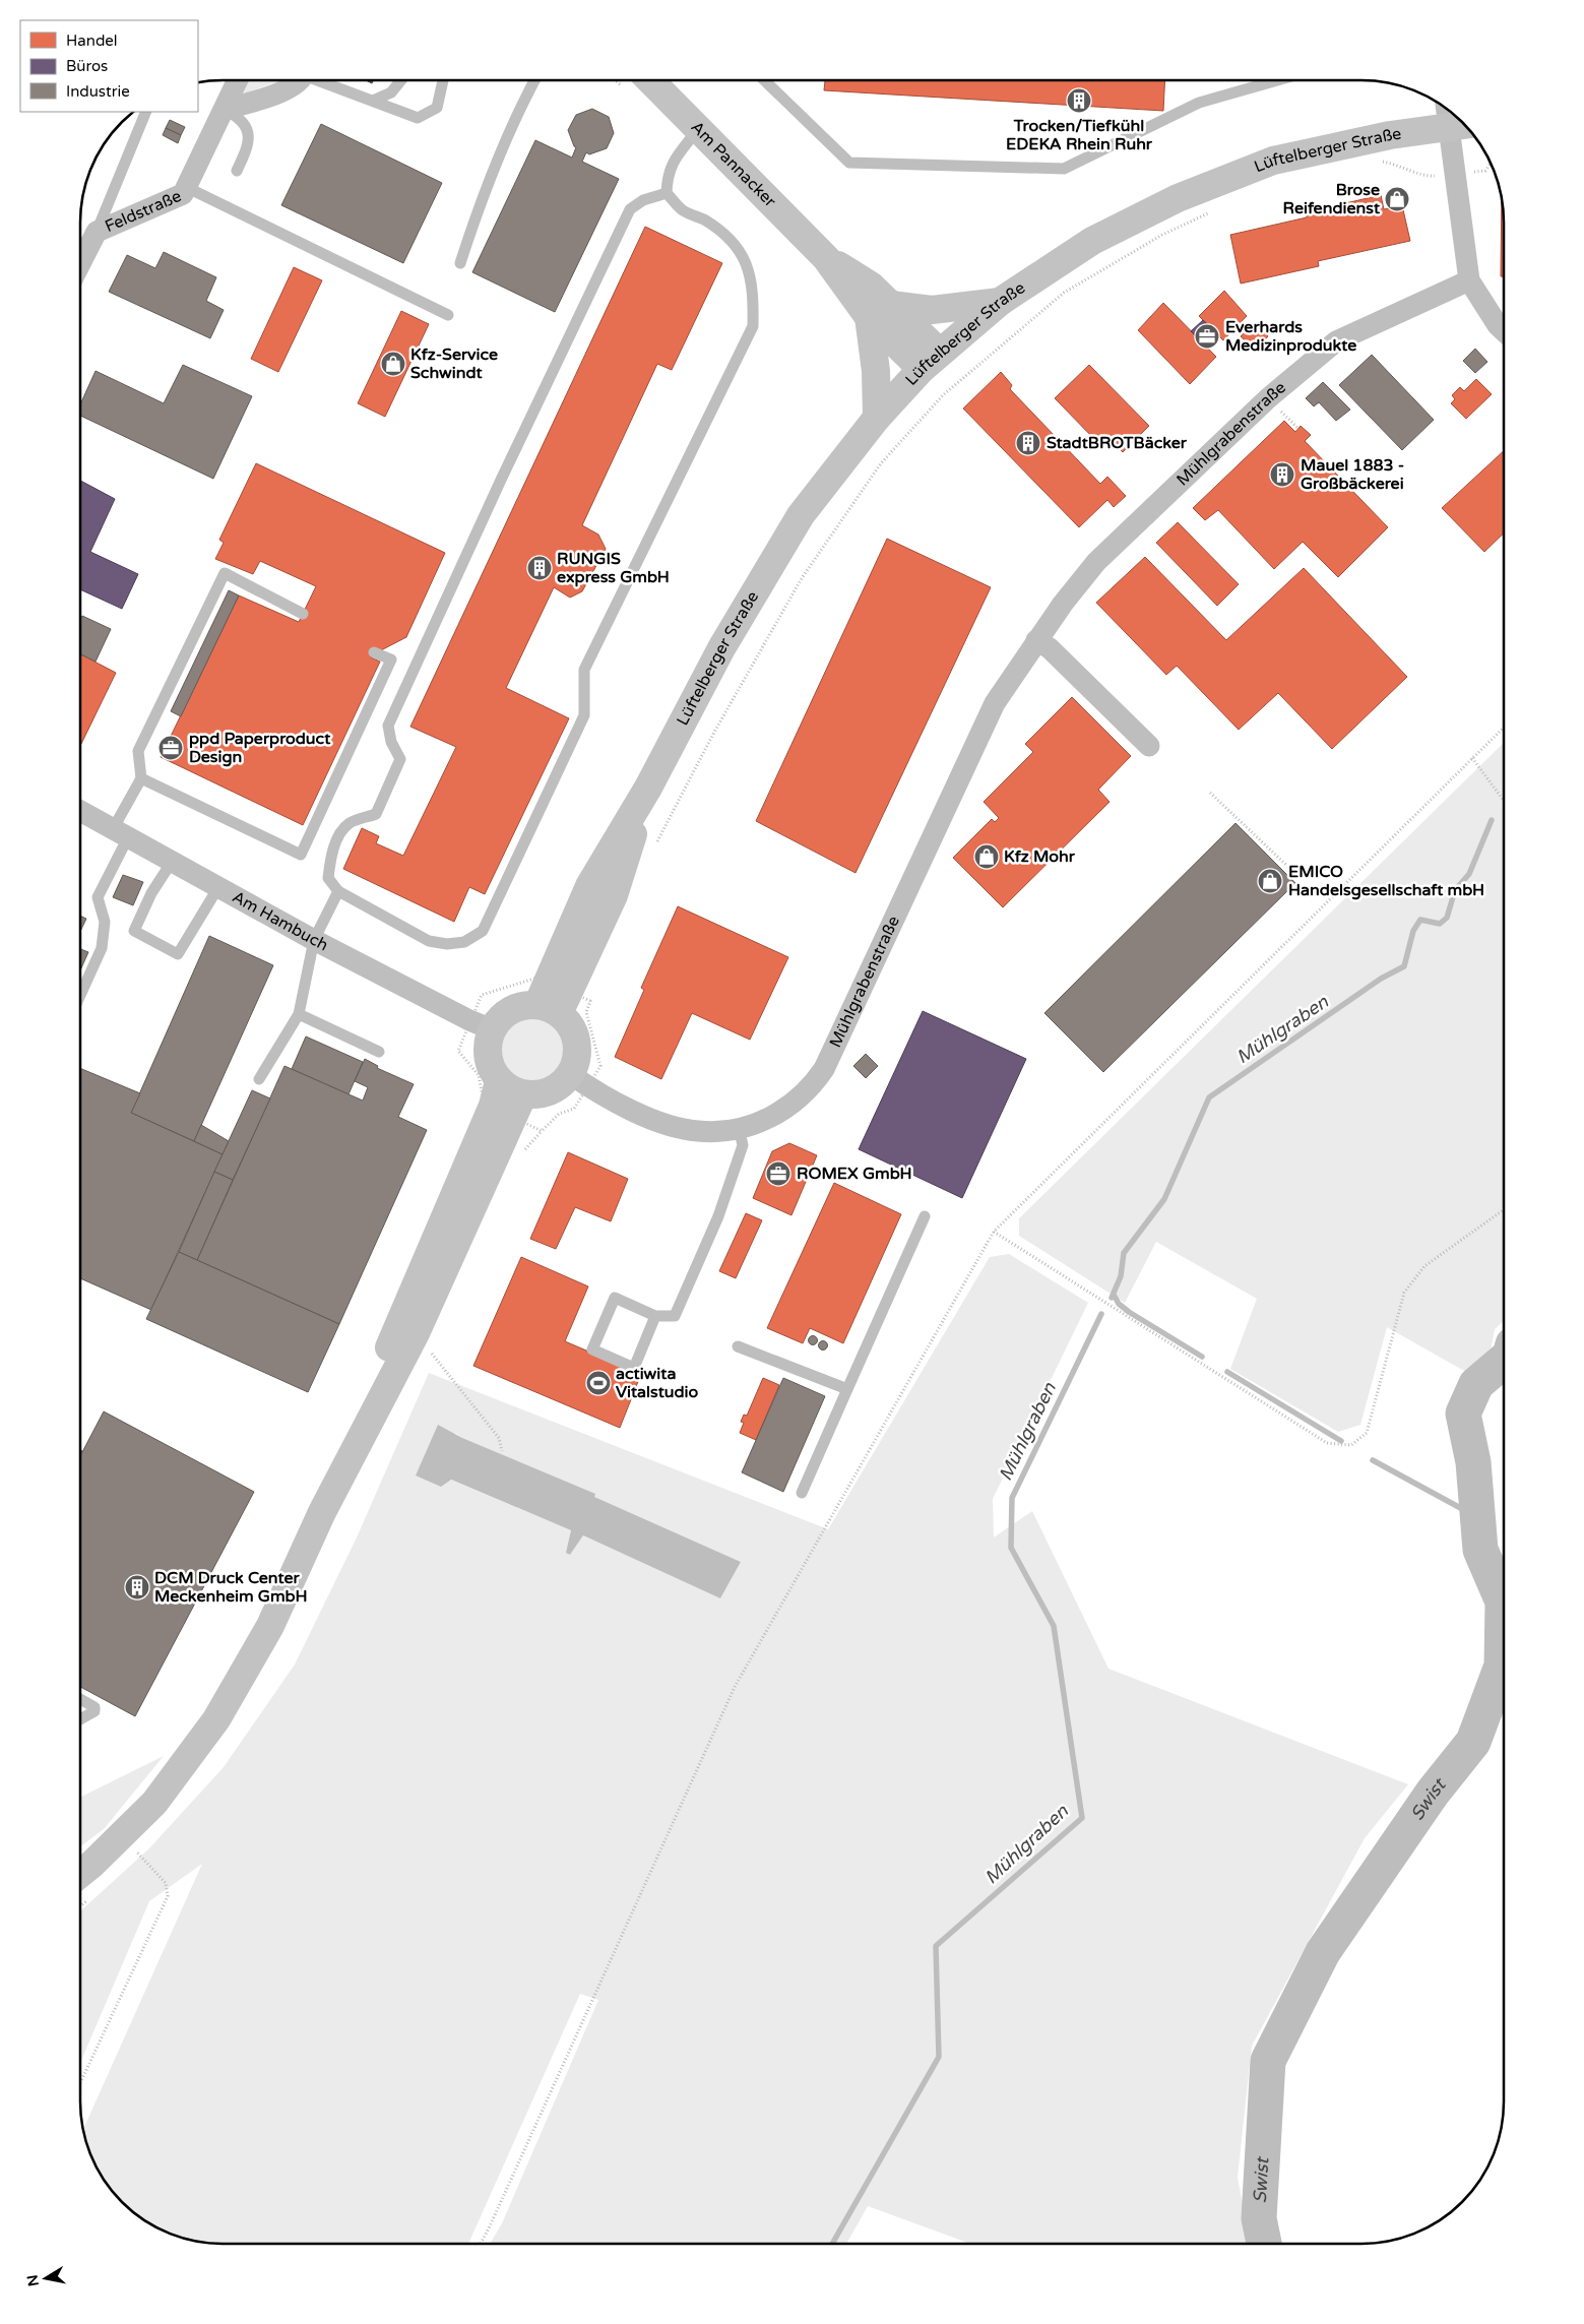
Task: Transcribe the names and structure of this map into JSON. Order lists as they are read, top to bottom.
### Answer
{
  "streets": {
    "main road": ["Lüftelberger Straße", "Am Pannacker"],
    "street": ["Feldstraße", "Mühlgrabenstraße", "Am Hambuch"]
  },
  "crossings": [
    ["Lüftelberger Straße", "Am Pannacker"]
  ],
  "water": ["Mühlgraben", "Swist"],
  "places": {
    "building": [
      "Trocken/Tiefkühl EDEKA Rhein Ruhr",
      "StadtBROTBäcker",
      "Mauel 1883 - Großbäckerei",
      "RUNGIS express GmbH",
      "DCM Druck Center Meckenheim GmbH"
    ],
    "shop": [
      "Brose Reifendienst",
      "Kfz-Service Schwindt",
      "Kfz Mohr",
      "EMICO Handelsgesellschaft mbH"
    ],
    "office": ["Everhards Medizinprodukte", "ppd Paperproduct Design", "ROMEX GmbH"],
    "sports": ["actiwita Vitalstudio"]
  },
  "legend": ["Handel", "Büros", "Industrie"],
  "north": "left"
}
